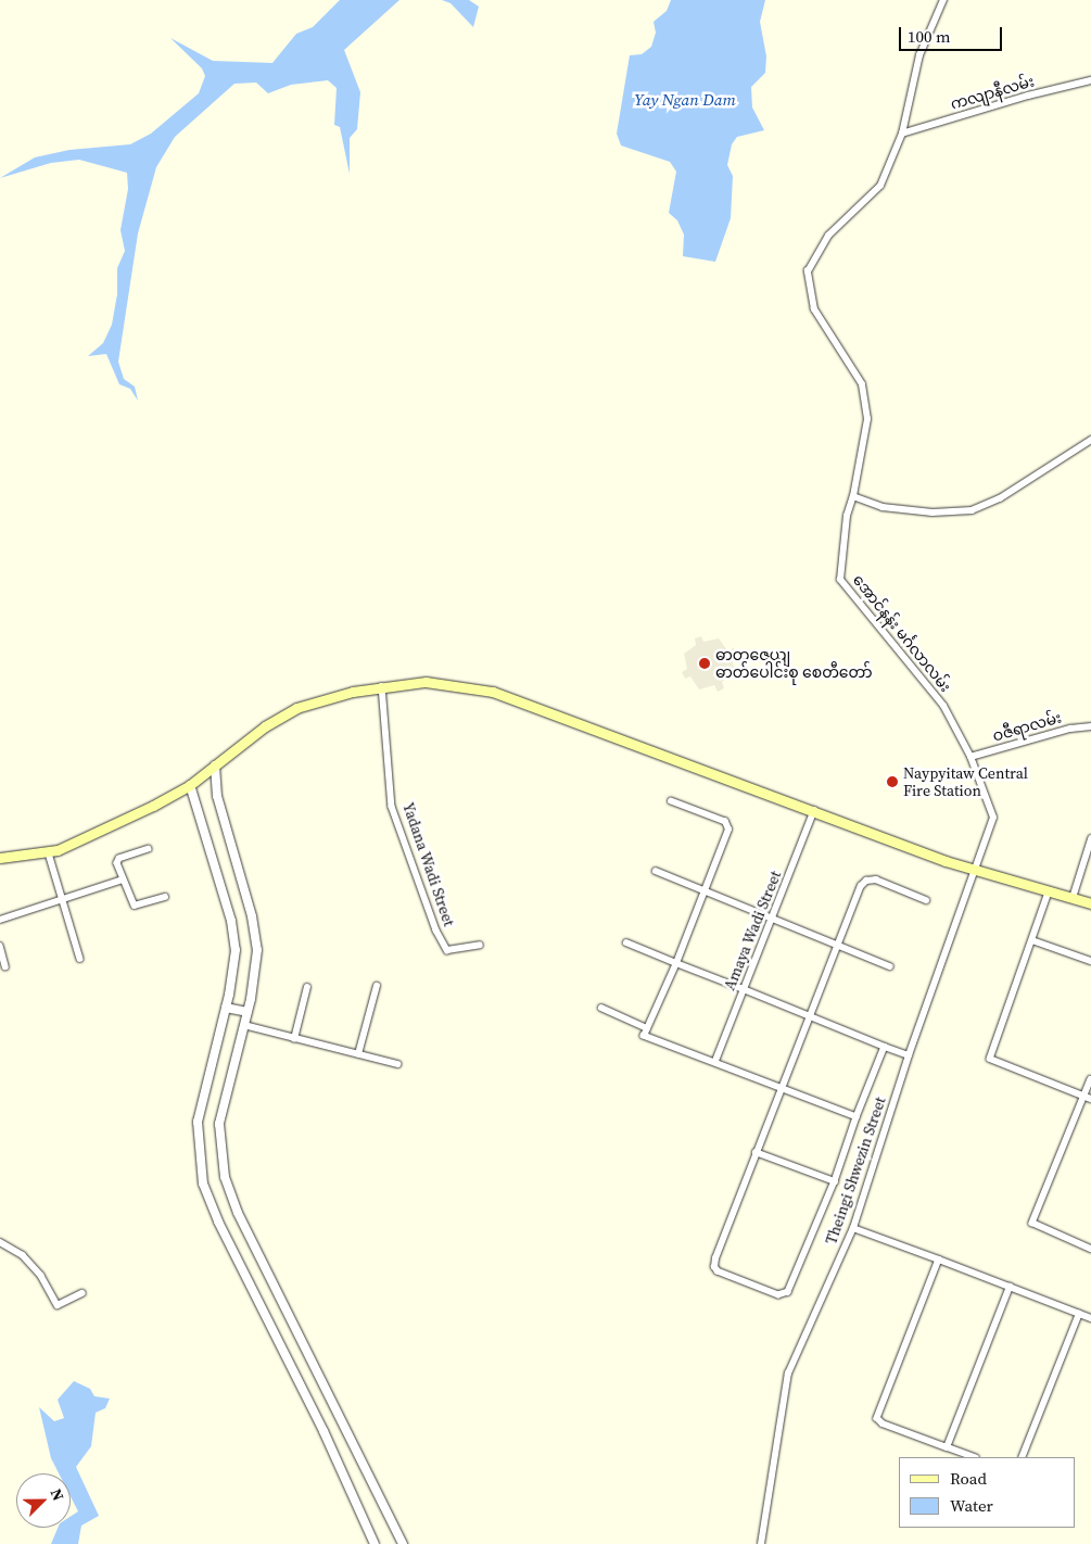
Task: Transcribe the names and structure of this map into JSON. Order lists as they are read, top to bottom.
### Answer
{
  "streets": {
    "street": [
      "ကလျာနီလမ်း",
      "အောင်နန်း မင်္ဂလာလမ်း",
      "ဝဇီရာလမ်း",
      "Yadana Wadi Street",
      "Amaya Wadi Street",
      "Theingi Shwezin Street"
    ]
  },
  "crossings": [
    ["ကလျာနီလမ်း", "အောင်နန်း မင်္ဂလာလမ်း"],
    ["အောင်နန်း မင်္ဂလာလမ်း", "ဝဇီရာလမ်း"],
    ["အောင်နန်း မင်္ဂလာလမ်း", "Theingi Shwezin Street"]
  ],
  "water": ["Yay Ngan Dam"],
  "places": ["ဓာတုဇေယျ ဓာတ်ပေါင်းစု စေတီတော်", "Naypyitaw Central Fire Station"],
  "legend": ["Road", "Water"],
  "scale_bar": "100 m",
  "north": "top right"
}
